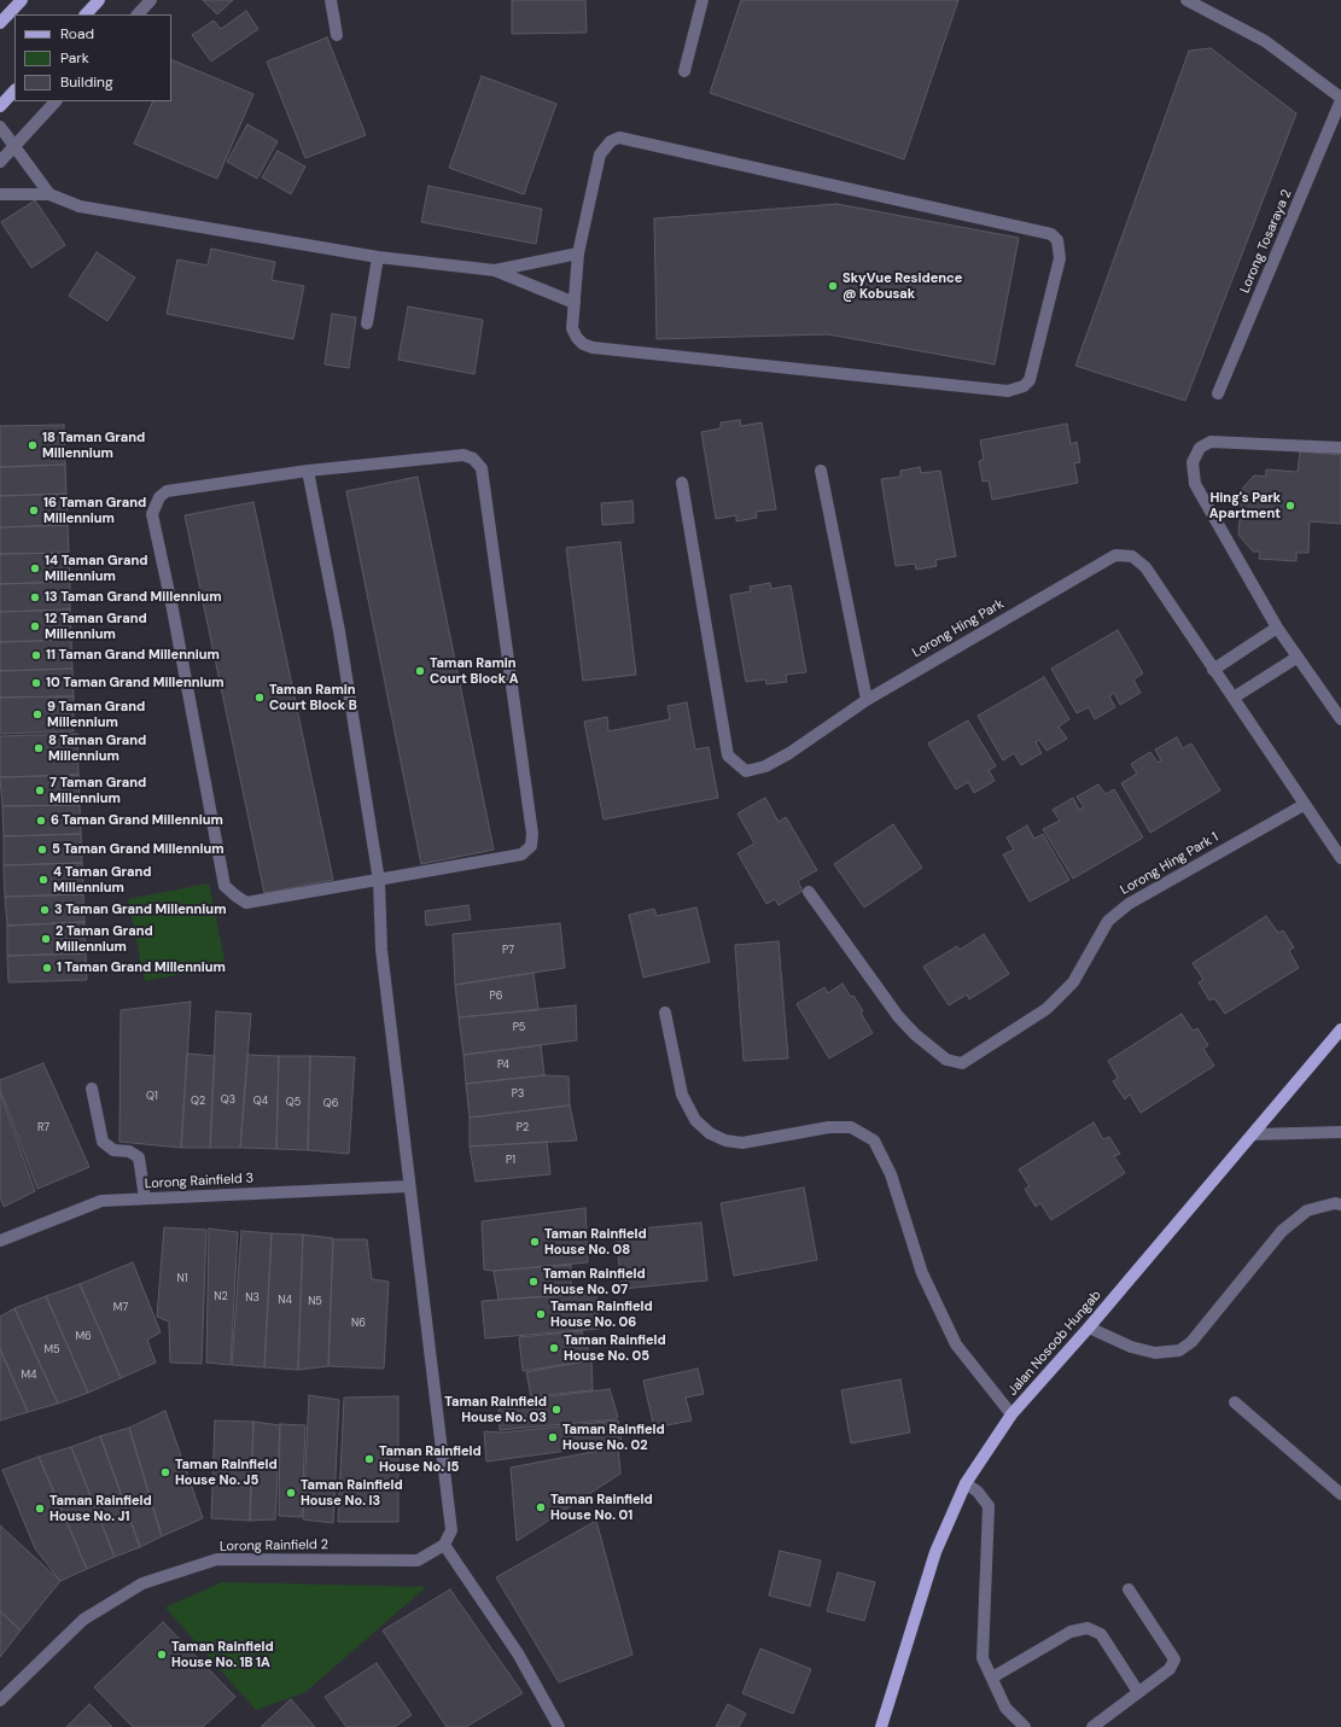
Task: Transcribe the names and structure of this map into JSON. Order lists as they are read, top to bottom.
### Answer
{
  "streets": {
    "main road": ["Jalan Nosoob Hungab"],
    "street": [
      "Lorong Tosaraya 2",
      "Lorong Hing Park",
      "Lorong Hing Park 1",
      "Lorong Rainfield 3",
      "Lorong Rainfield 2"
    ]
  },
  "crossings": [
    ["Lorong Hing Park", "Lorong Hing Park 1"]
  ],
  "places": [
    "SkyVue Residence @ Kobusak",
    "18 Taman Grand Millennium",
    "Hing's Park Apartment",
    "16 Taman Grand Millennium",
    "14 Taman Grand Millennium",
    "13 Taman Grand Millennium",
    "12 Taman Grand Millennium",
    "11 Taman Grand Millennium",
    "Taman Ramin Court Block A",
    "10 Taman Grand Millennium",
    "Taman Ramin Court Block B",
    "9 Taman Grand Millennium",
    "8 Taman Grand Millennium",
    "7 Taman Grand Millennium",
    "6 Taman Grand Millennium",
    "5 Taman Grand Millennium",
    "4 Taman Grand Millennium",
    "3 Taman Grand Millennium",
    "2 Taman Grand Millennium",
    "1 Taman Grand Millennium",
    "Taman Rainfield House No. 08",
    "Taman Rainfield House No. 07",
    "Taman Rainfield House No. 06",
    "Taman Rainfield House No. 05",
    "Taman Rainfield House No. 03",
    "Taman Rainfield House No. 02",
    "Taman Rainfield House No. I5",
    "Taman Rainfield House No. J5",
    "Taman Rainfield House No. I3",
    "Taman Rainfield House No. 01",
    "Taman Rainfield House No. J1",
    "Taman Rainfield House No. 1B 1A"
  ],
  "house_numbers": [
    "P7",
    "P6",
    "P5",
    "P4",
    "P3",
    "Q1",
    "Q3",
    "Q2",
    "Q4",
    "Q5",
    "Q6",
    "R7",
    "P2",
    "P1",
    "N1",
    "N2",
    "N3",
    "N4",
    "N5",
    "M7",
    "N6",
    "M6",
    "M5",
    "M4"
  ],
  "legend": ["Road", "Park", "Building"]
}
